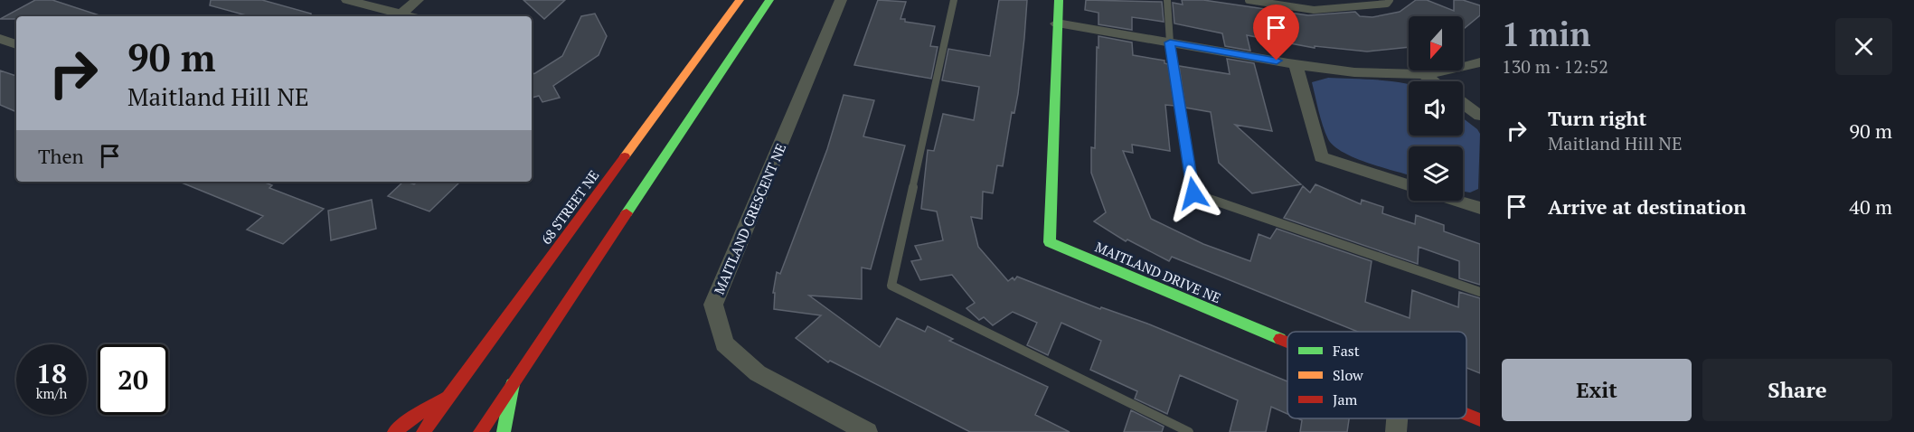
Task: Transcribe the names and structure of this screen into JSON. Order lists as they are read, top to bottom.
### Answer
{
  "streets": {
    "main road": ["68 STREET NE", "MAITLAND DRIVE NE"],
    "street": ["MAITLAND CRESCENT NE"]
  },
  "legend": ["Fast", "Slow", "Jam"],
  "north": "bottom",
  "page": {
    "heading": ["1 min", "130 m · 12:52"],
    "turn": ["90 m", "Maitland Hill NE"],
    "list": [
      {
        "name": "Turn right",
        "note": "Maitland Hill NE",
        "value": "90 m"
      },
      {
        "name": "Arrive at destination",
        "value": "40 m"
      }
    ],
    "then": "Then",
    "speed": "18 km/h",
    "limit": "20",
    "buttons": ["Exit", "Share"]
  }
}
